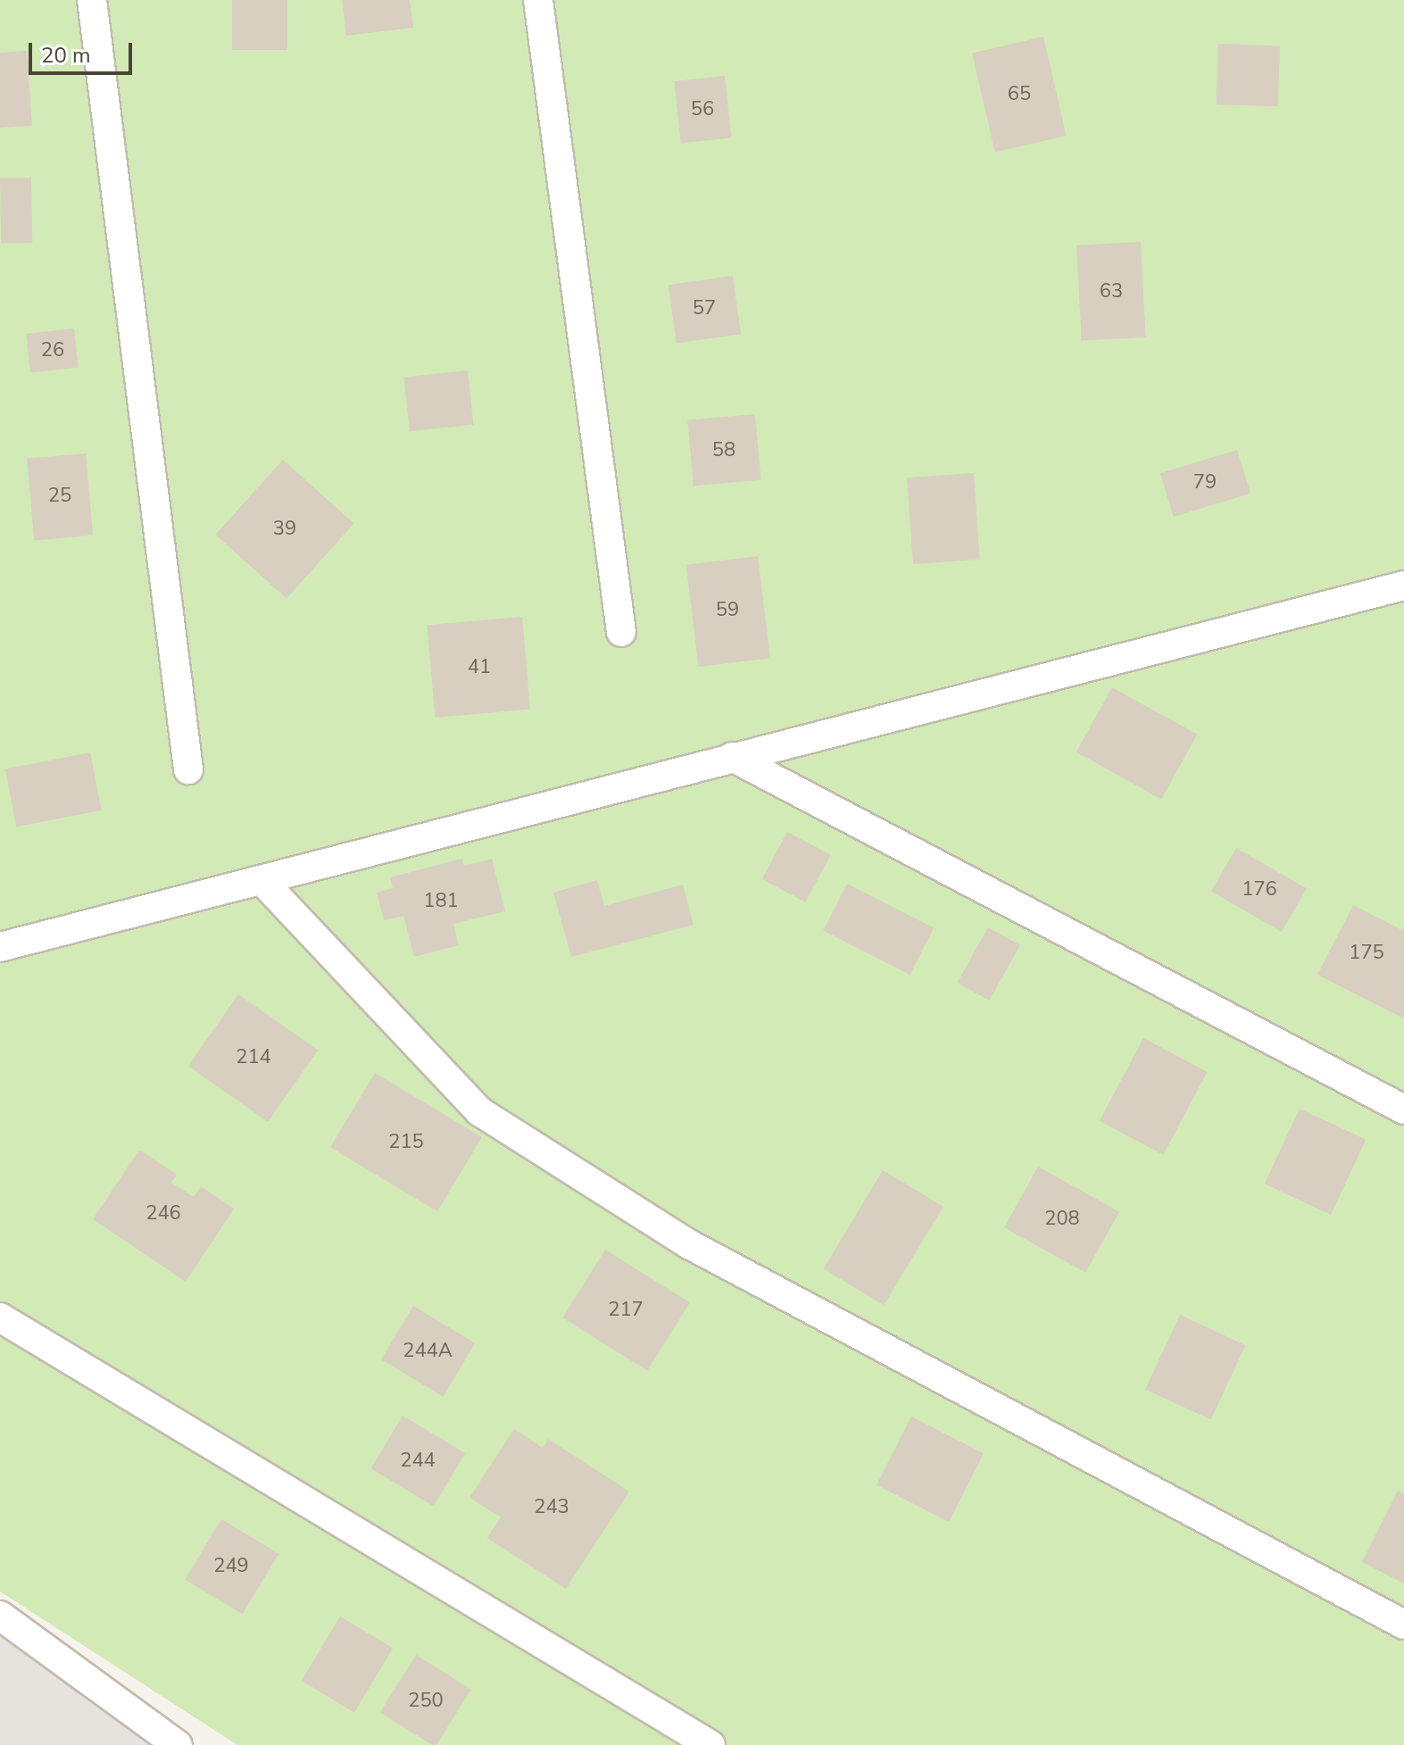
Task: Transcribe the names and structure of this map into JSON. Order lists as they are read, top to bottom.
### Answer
{
  "house_numbers": [
    "65",
    "56",
    "63",
    "57",
    "26",
    "58",
    "79",
    "25",
    "39",
    "59",
    "41",
    "176",
    "181",
    "175",
    "214",
    "215",
    "246",
    "208",
    "217",
    "244А",
    "244",
    "243",
    "249",
    "250"
  ],
  "scale_bar": "20 m"
}
